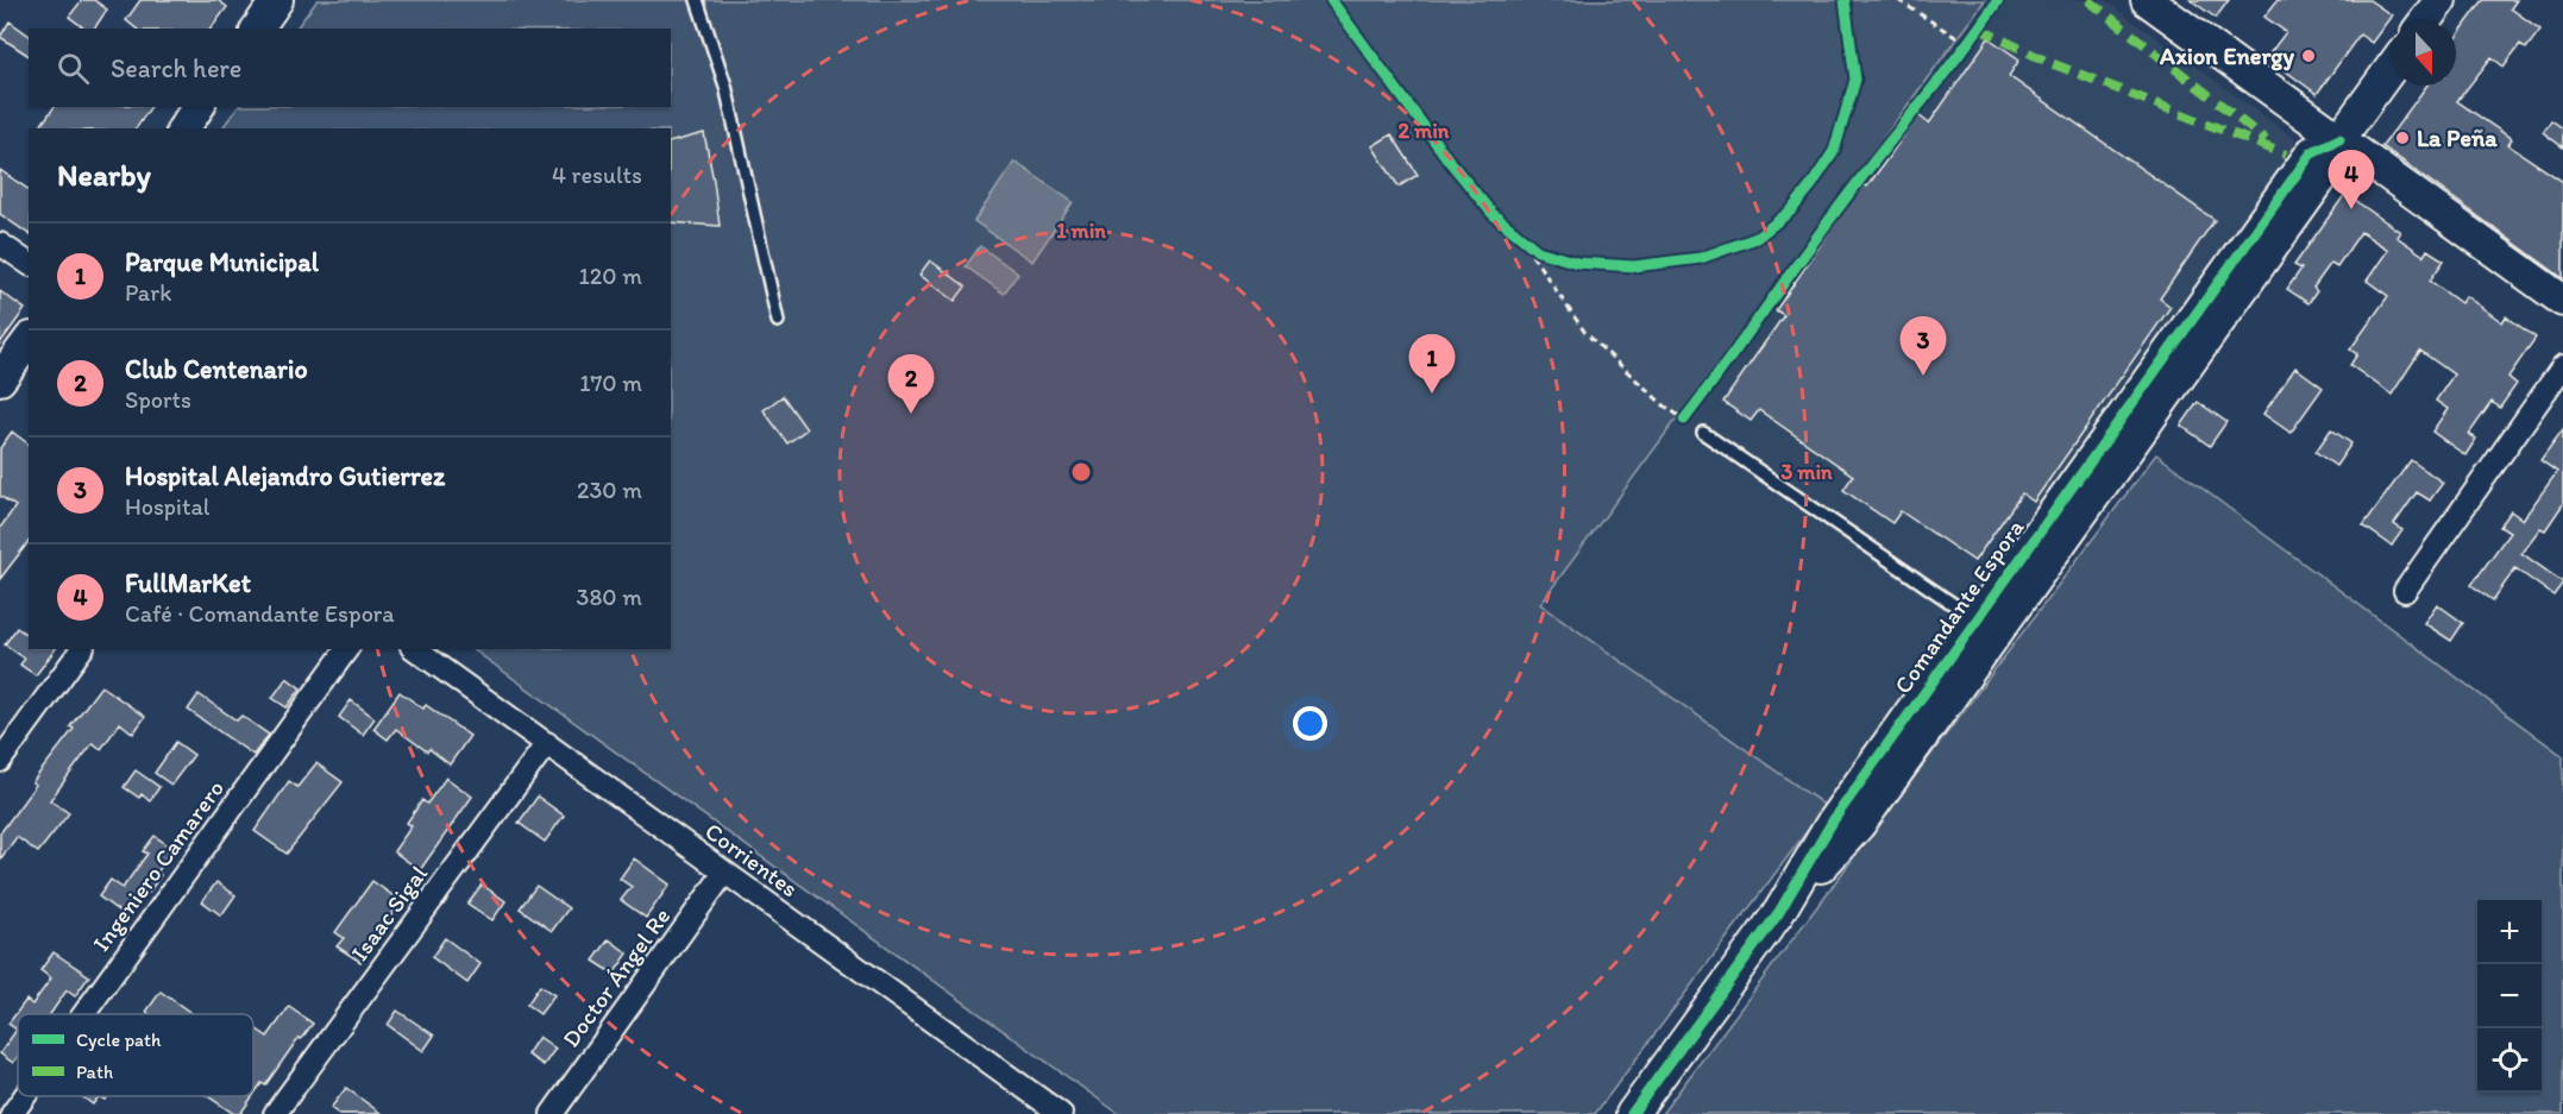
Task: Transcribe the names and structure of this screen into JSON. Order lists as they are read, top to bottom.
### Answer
{
  "streets": {
    "street": [
      "Comandante Espora",
      "Corrientes",
      "Ingeniero Camarero",
      "Isaac Sigal",
      "Doctor Ángel Re"
    ]
  },
  "crossings": [
    ["Corrientes", "Isaac Sigal"],
    ["Corrientes", "Doctor Ángel Re"]
  ],
  "places": ["Axion Energy", "La Peña"],
  "legend": ["Cycle path", "Path"],
  "north": "bottom",
  "page": {
    "search": "Search here",
    "heading": ["Nearby", "4 results"],
    "pins": [
      "4",
      "3",
      "1",
      "2"
    ],
    "list": [
      {
        "mark": "1",
        "name": "Parque Municipal",
        "note": "Park",
        "value": "120 m"
      },
      {
        "mark": "2",
        "name": "Club Centenario",
        "note": "Sports",
        "value": "170 m"
      },
      {
        "mark": "3",
        "name": "Hospital Alejandro Gutierrez",
        "note": "Hospital",
        "value": "230 m"
      },
      {
        "mark": "4",
        "name": "FullMarKet",
        "note": "Café · Comandante Espora",
        "value": "380 m"
      }
    ],
    "map_buttons": ["+", "−"]
  },
  "rings": ["2 min", "1 min", "3 min"]
}
